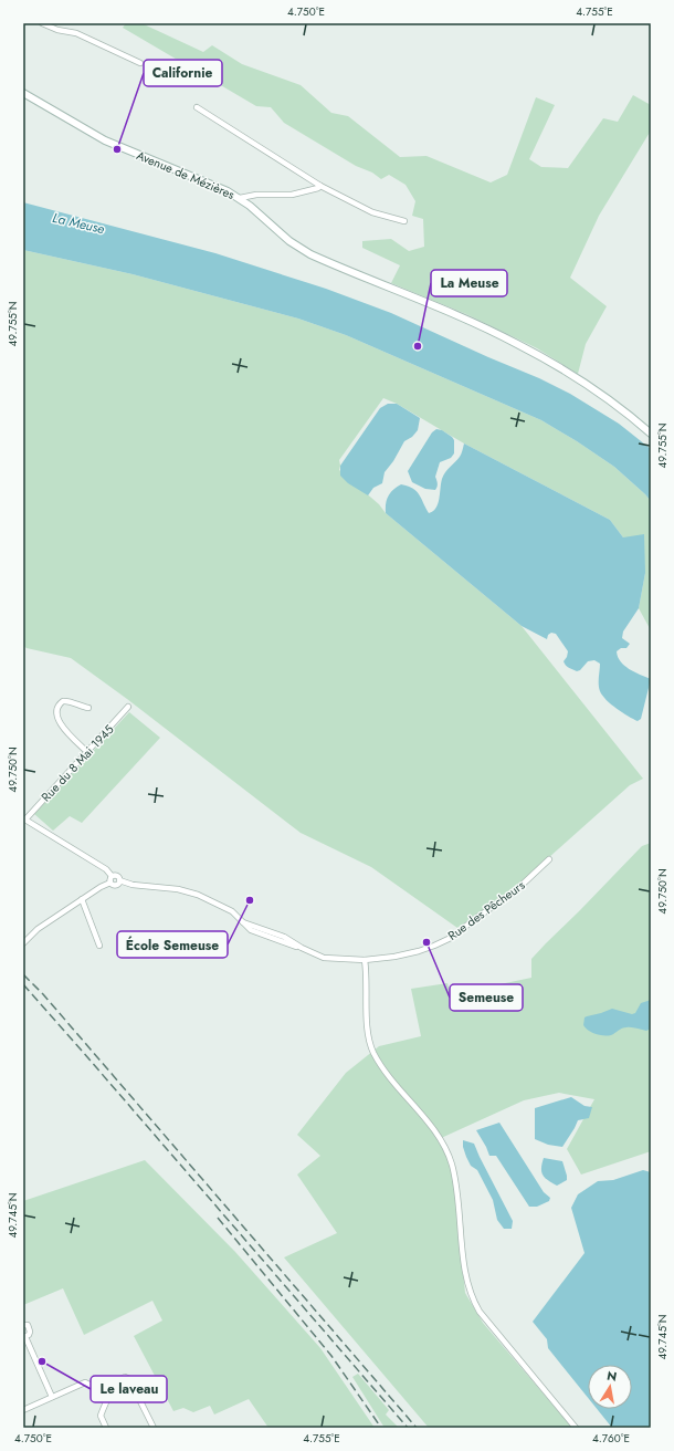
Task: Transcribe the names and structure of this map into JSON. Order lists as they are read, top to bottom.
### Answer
{
  "streets": {
    "main road": ["Avenue de Mézières"],
    "street": ["Rue du 8 Mai 1945", "Rue des Pêcheurs"]
  },
  "water": ["La Meuse"],
  "places": [
    "Californie",
    "La Meuse",
    "École Semeuse",
    "Semeuse",
    "Le laveau"
  ],
  "north": "top",
  "coordinates": [
    "4.750°E",
    "4.755°E",
    "49.755°N",
    "49.750°N",
    "49.745°N",
    "4.760°E"
  ]
}
